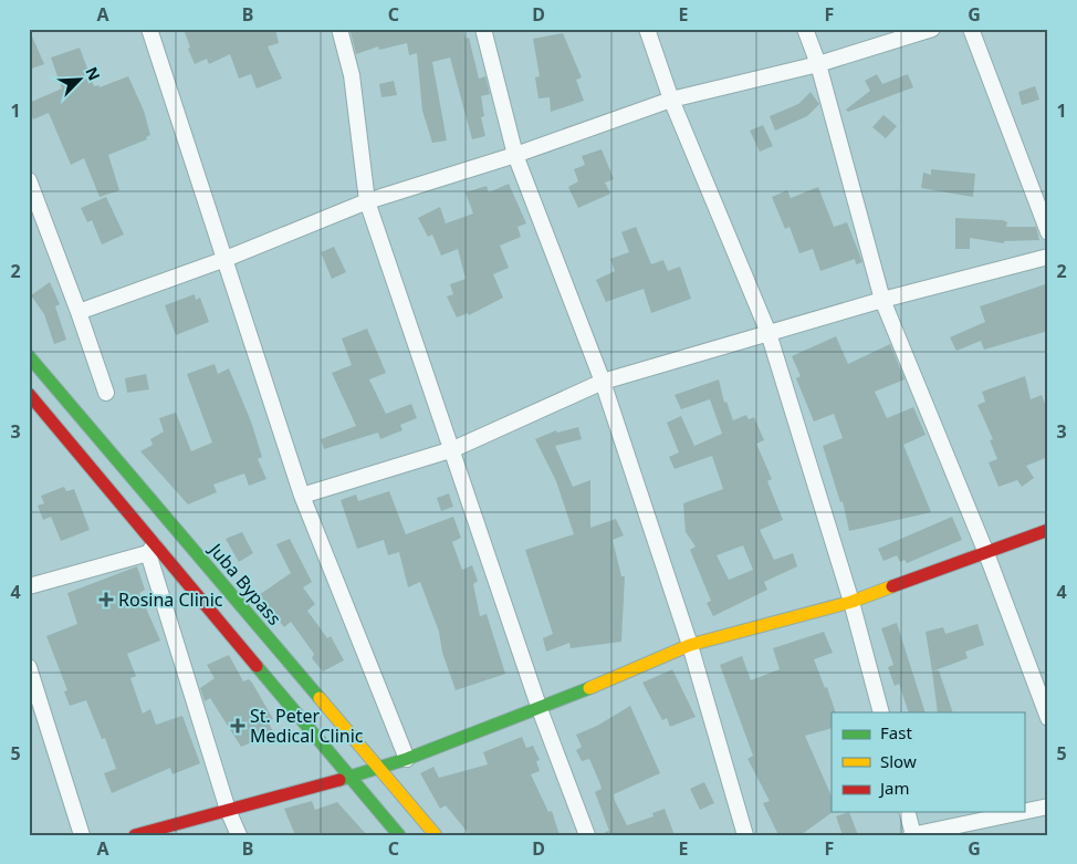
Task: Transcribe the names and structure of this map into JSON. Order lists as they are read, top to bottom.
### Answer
{
  "streets": {
    "main road": ["Juba Bypass"]
  },
  "places": {
    "health": ["Rosina Clinic", "St. Peter Medical Clinic"]
  },
  "legend": ["Fast", "Slow", "Jam"],
  "north": "top right",
  "grid": {
    "columns": [
      "A",
      "B",
      "C",
      "D",
      "E",
      "F",
      "G"
    ],
    "rows": [
      "1",
      "2",
      "3",
      "4",
      "5"
    ]
  }
}
